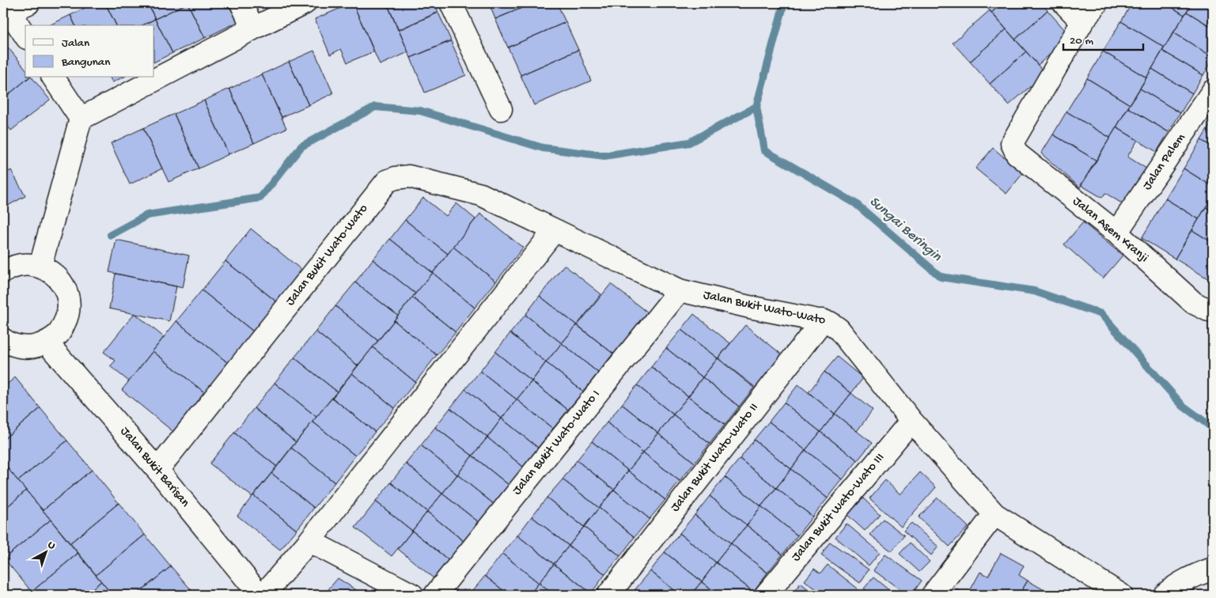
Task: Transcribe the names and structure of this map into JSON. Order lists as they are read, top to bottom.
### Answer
{
  "streets": {
    "street": [
      "Jalan Palem",
      "Jalan Asem Kranji",
      "Jalan Bukit Wato-Wato",
      "Jalan Bukit Wato-Wato I",
      "Jalan Bukit Wato-Wato II",
      "Jalan Bukit Barisan",
      "Jalan Bukit Wato-Wato III"
    ]
  },
  "crossings": [
    ["Jalan Palem", "Jalan Asem Kranji"],
    ["Jalan Bukit Wato-Wato", "Jalan Bukit Wato-Wato I"],
    ["Jalan Bukit Wato-Wato", "Jalan Bukit Wato-Wato II"],
    ["Jalan Bukit Wato-Wato", "Jalan Bukit Barisan"],
    ["Jalan Bukit Wato-Wato", "Jalan Bukit Wato-Wato III"]
  ],
  "water": ["Sungai Beringin"],
  "legend": ["Jalan", "Bangunan"],
  "scale_bar": "20 m",
  "north": "top right"
}
